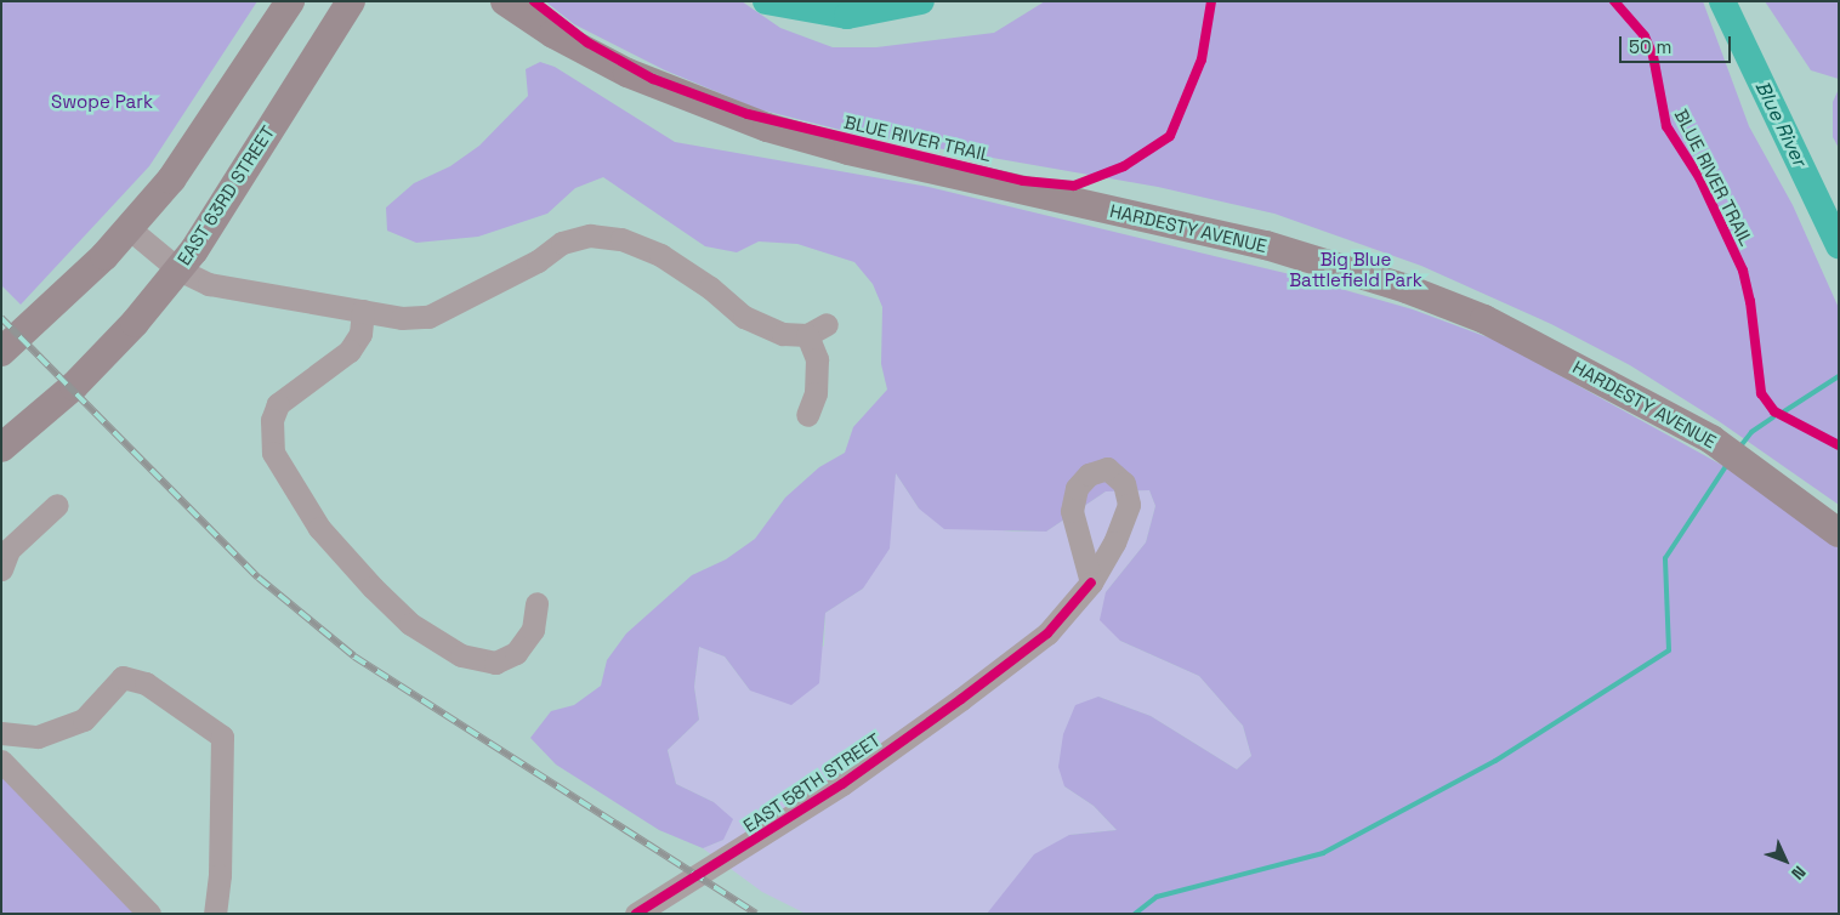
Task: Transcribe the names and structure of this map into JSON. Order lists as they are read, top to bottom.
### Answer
{
  "streets": {
    "main road": ["EAST 63RD STREET", "HARDESTY AVENUE"],
    "street": ["EAST 58TH STREET"],
    "cycle path": ["BLUE RIVER TRAIL"]
  },
  "water": ["Blue River"],
  "parks": ["Swope Park", "Big Blue Battlefield Park"],
  "scale_bar": "50 m",
  "north": "bottom right"
}
